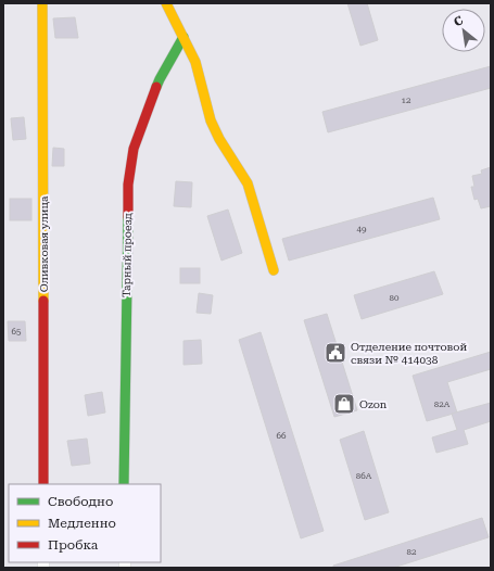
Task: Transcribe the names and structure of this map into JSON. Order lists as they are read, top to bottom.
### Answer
{
  "streets": {
    "street": ["Оливковая улица", "Тарный проезд"]
  },
  "places": {
    "public building": ["Отделение почтовой связи № 414038"],
    "shop": ["Ozon"]
  },
  "house_numbers": [
    "12",
    "49",
    "80",
    "65",
    "82А",
    "66",
    "86А",
    "82"
  ],
  "legend": ["Свободно", "Медленно", "Пробка"],
  "north": "top left"
}
